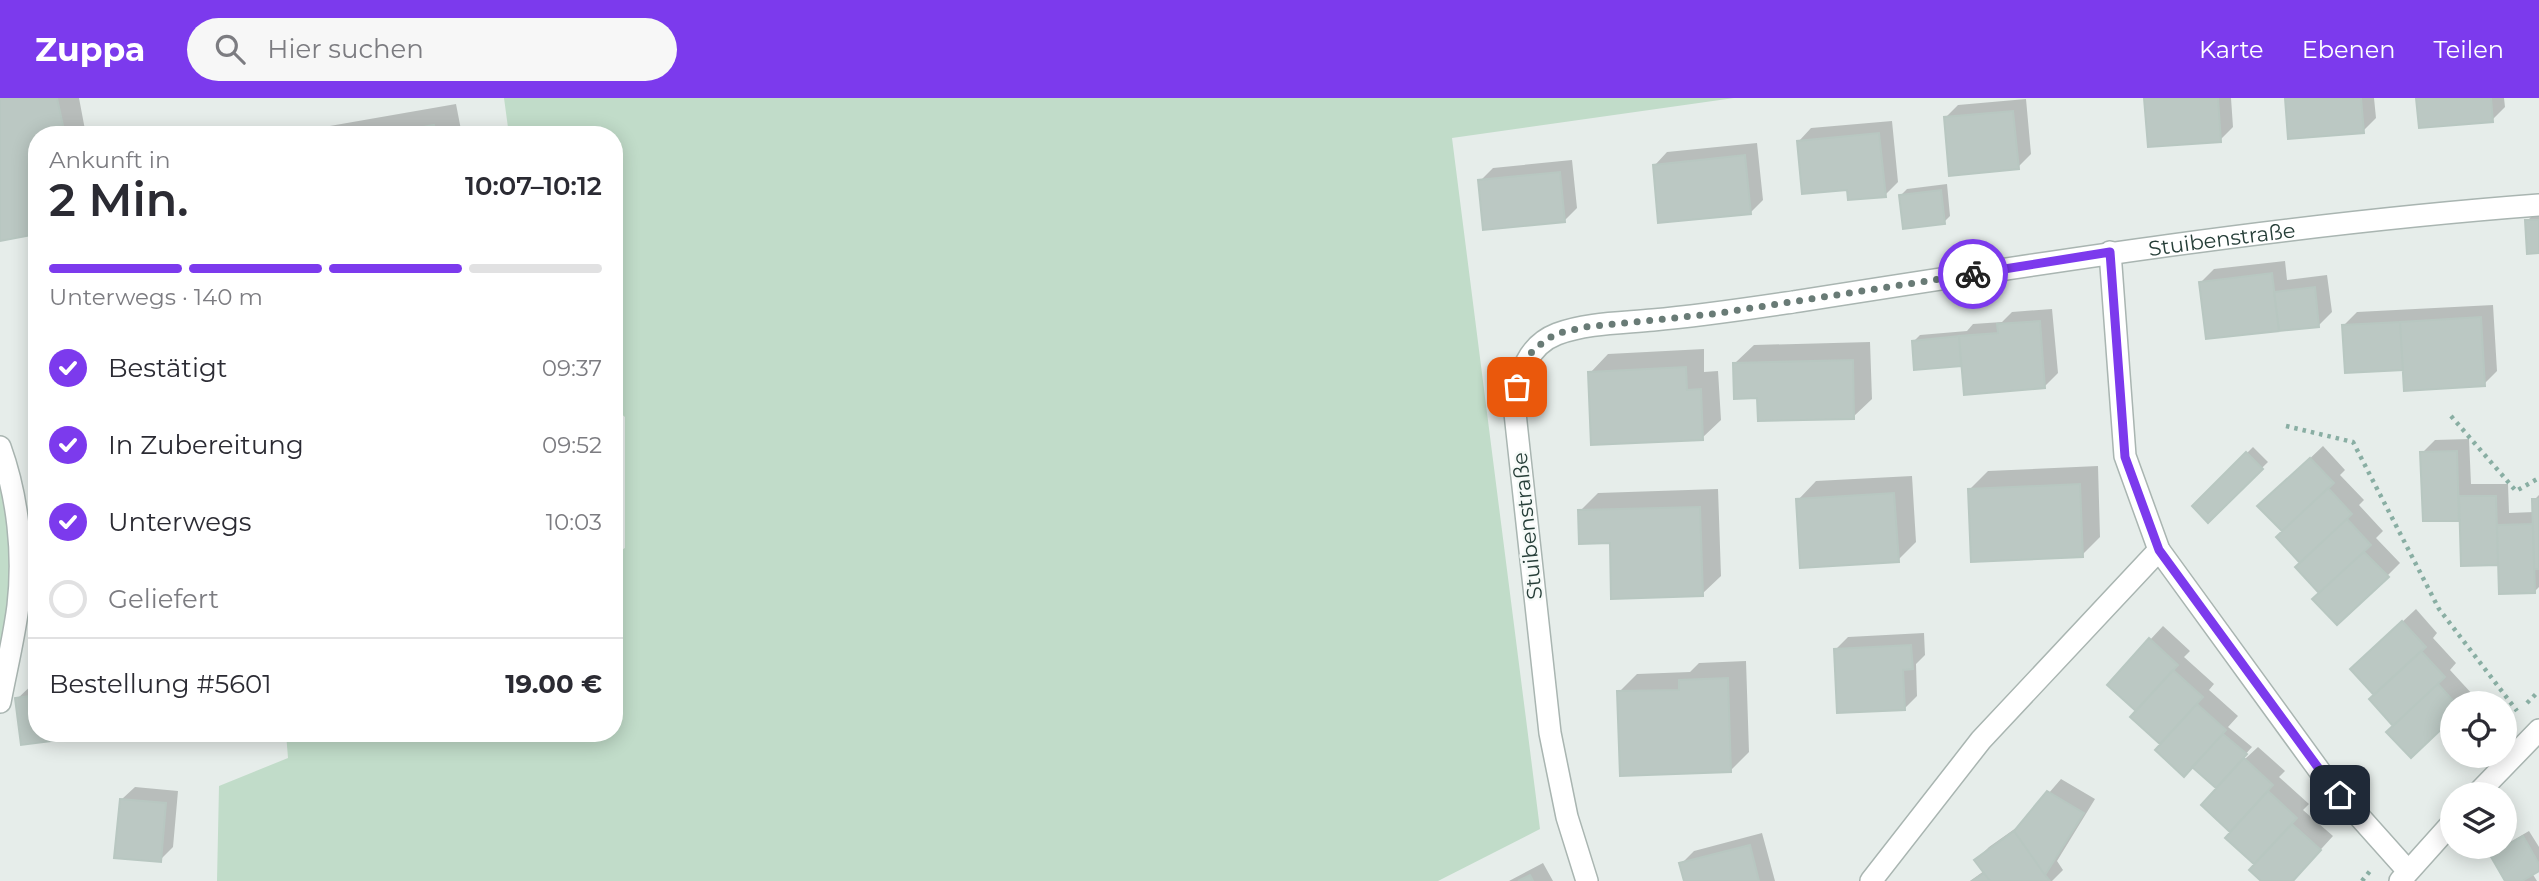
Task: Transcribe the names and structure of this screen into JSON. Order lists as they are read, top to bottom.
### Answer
{
  "streets": {
    "street": ["Stuibenstraße"]
  },
  "page": {
    "header": "Zuppa",
    "search": "Hier suchen",
    "nav": ["Karte", "Ebenen", "Teilen"],
    "heading": ["2 Min.", "Ankunft in", "10:07–10:12"],
    "panel": ["Bestellung #5601", "19.00 €"],
    "bar": "Unterwegs · 140 m",
    "list": [
      ["Bestätigt", "09:37"],
      ["In Zubereitung", "09:52"],
      ["Unterwegs", "10:03"],
      "Geliefert"
    ]
  }
}
